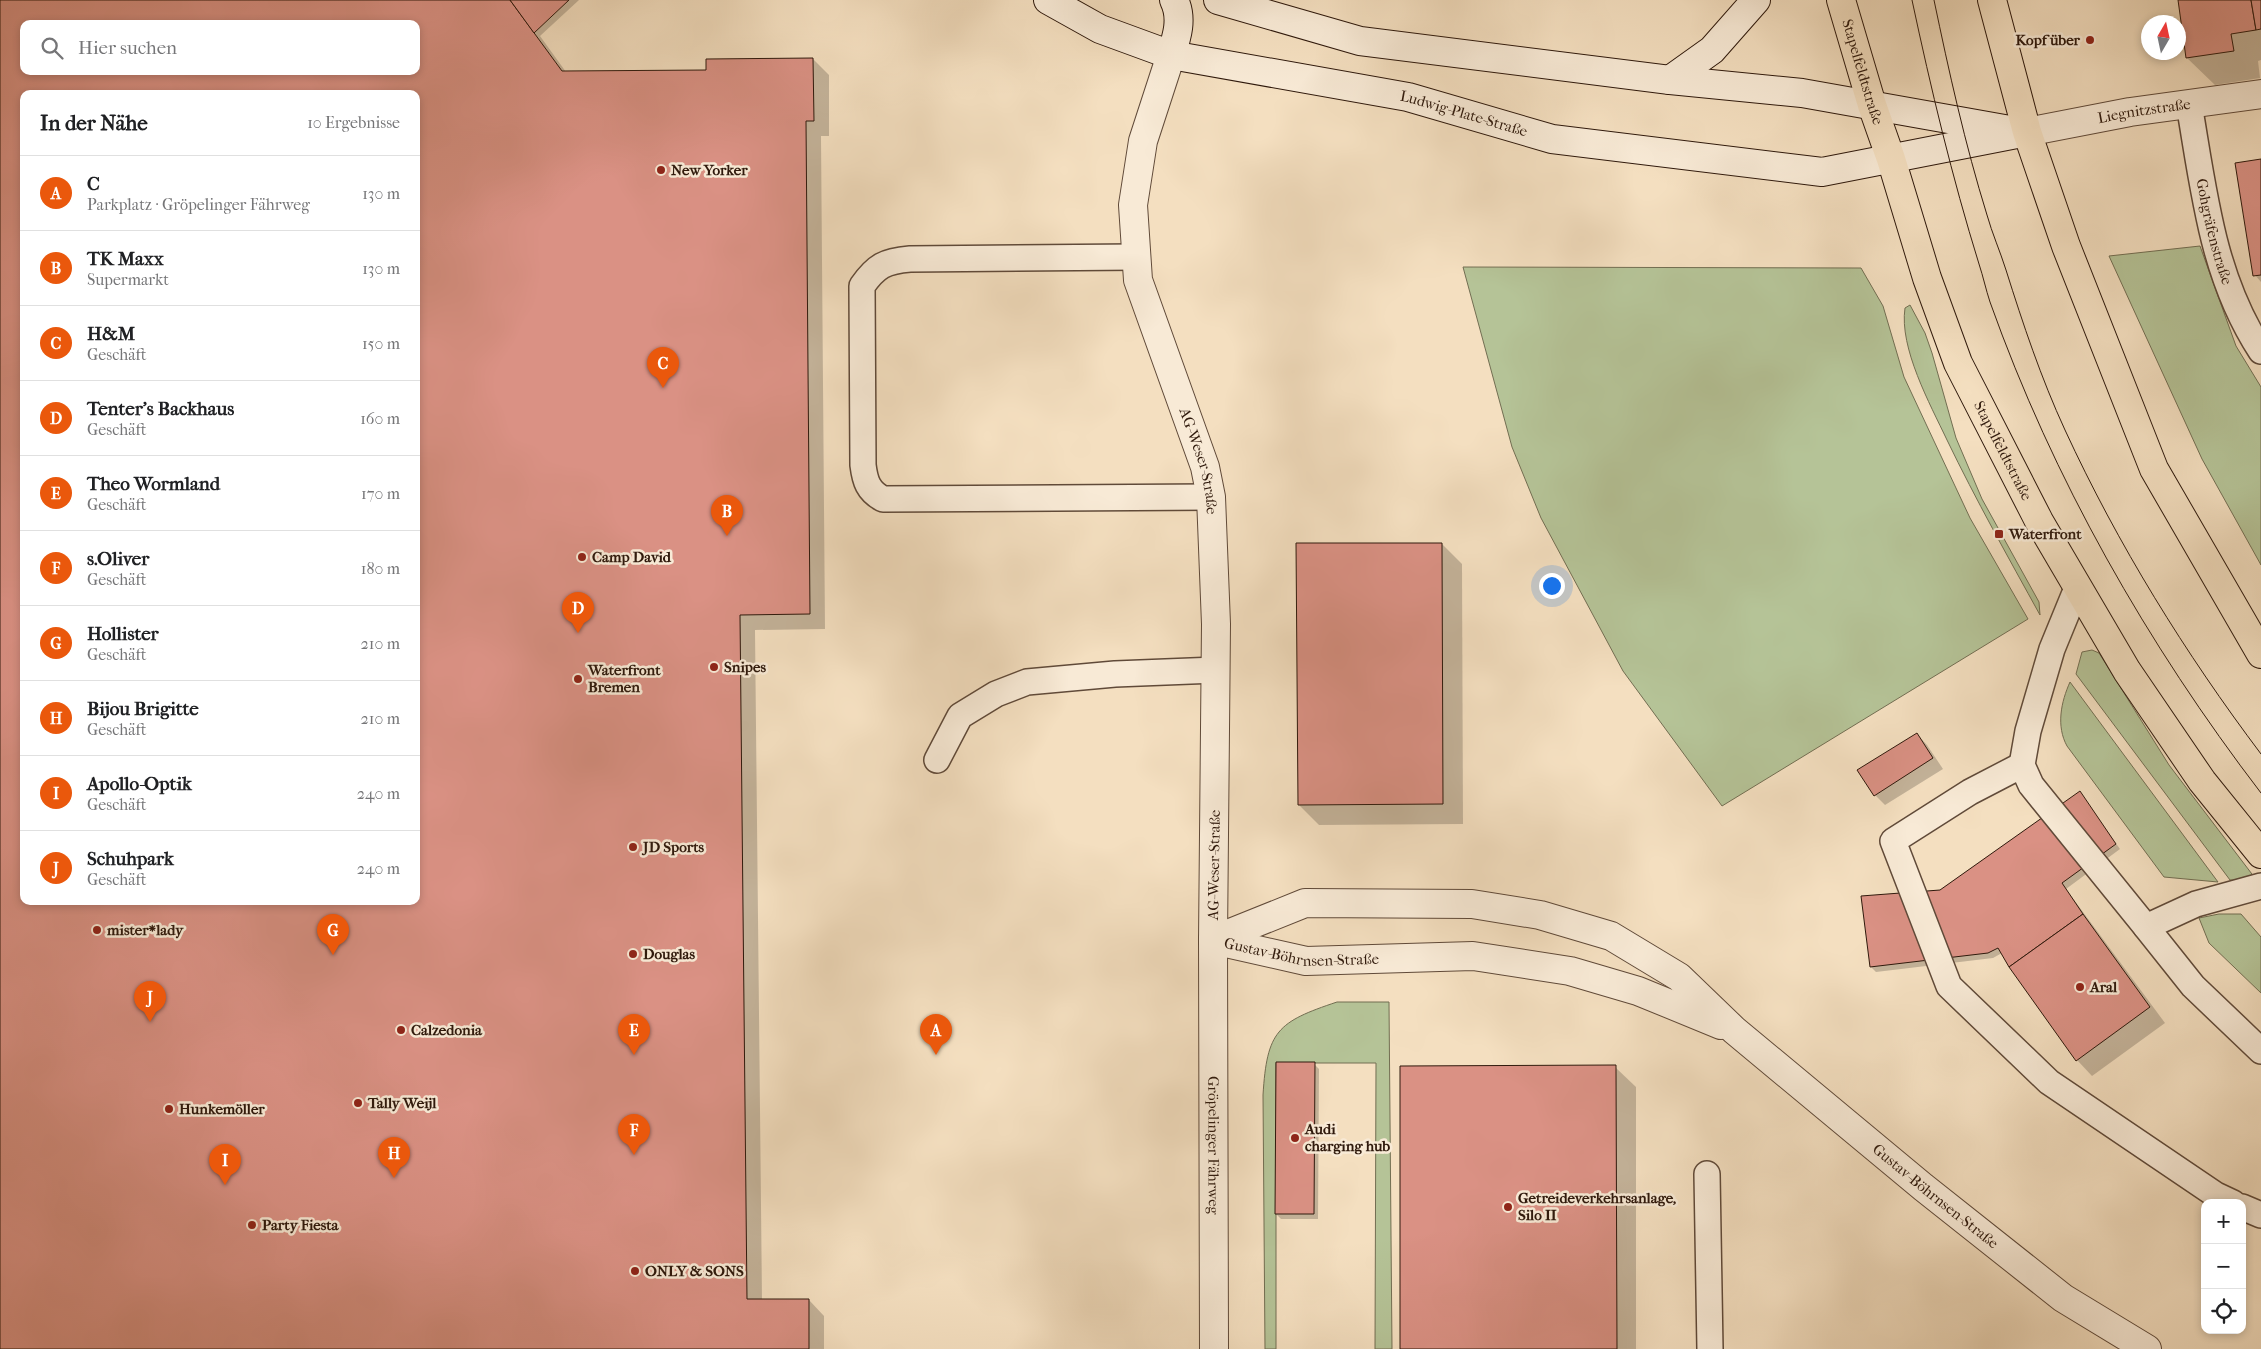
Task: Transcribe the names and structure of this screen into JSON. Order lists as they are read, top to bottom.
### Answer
{
  "streets": {
    "main road": ["Stapelfeldtstraße"],
    "street": [
      "Liegnitzstraße",
      "Ludwig-Plate-Straße",
      "AG-Weser-Straße",
      "Gustav-Böhrnsen-Straße",
      "Gröpelinger Fährweg"
    ],
    "lane": ["Gohgräfenstraße"]
  },
  "crossings": [
    ["Stapelfeldtstraße", "Ludwig-Plate-Straße"],
    ["Liegnitzstraße", "Ludwig-Plate-Straße"],
    ["Liegnitzstraße", "Gohgräfenstraße"],
    ["Ludwig-Plate-Straße", "AG-Weser-Straße"],
    ["AG-Weser-Straße", "Gustav-Böhrnsen-Straße"],
    ["AG-Weser-Straße", "Gröpelinger Fährweg"],
    ["Gustav-Böhrnsen-Straße", "Gröpelinger Fährweg"]
  ],
  "places": {
    "other": [
      "Kopf über",
      "New Yorker",
      "Camp David",
      "Snipes",
      "Waterfront Bremen",
      "JD Sports",
      "mister*lady",
      "Douglas",
      "Aral",
      "Calzedonia",
      "Tally Weijl",
      "Hunkemöller",
      "Audi charging hub",
      "Getreideverkehrsanlage, Silo II",
      "Party Fiesta",
      "ONLY & SONS"
    ],
    "transit": ["Waterfront"]
  },
  "north": "top",
  "page": {
    "search": "Hier suchen",
    "heading": ["In der Nähe", "10 Ergebnisse"],
    "list": [
      {
        "mark": "A",
        "name": "C",
        "note": "Parkplatz · Gröpelinger Fährweg",
        "value": "130 m"
      },
      {
        "mark": "B",
        "name": "TK Maxx",
        "note": "Supermarkt",
        "value": "130 m"
      },
      {
        "mark": "C",
        "name": "H&M",
        "note": "Geschäft",
        "value": "150 m"
      },
      {
        "mark": "D",
        "name": "Tenter's Backhaus",
        "note": "Geschäft",
        "value": "160 m"
      },
      {
        "mark": "E",
        "name": "Theo Wormland",
        "note": "Geschäft",
        "value": "170 m"
      },
      {
        "mark": "F",
        "name": "s.Oliver",
        "note": "Geschäft",
        "value": "180 m"
      },
      {
        "mark": "G",
        "name": "Hollister",
        "note": "Geschäft",
        "value": "210 m"
      },
      {
        "mark": "H",
        "name": "Bijou Brigitte",
        "note": "Geschäft",
        "value": "210 m"
      },
      {
        "mark": "I",
        "name": "Apollo-Optik",
        "note": "Geschäft",
        "value": "240 m"
      },
      {
        "mark": "J",
        "name": "Schuhpark",
        "note": "Geschäft",
        "value": "240 m"
      }
    ],
    "pins": [
      "C",
      "B",
      "D",
      "G",
      "J",
      "A",
      "E",
      "F",
      "H",
      "I"
    ],
    "map_buttons": ["+", "−"]
  }
}
